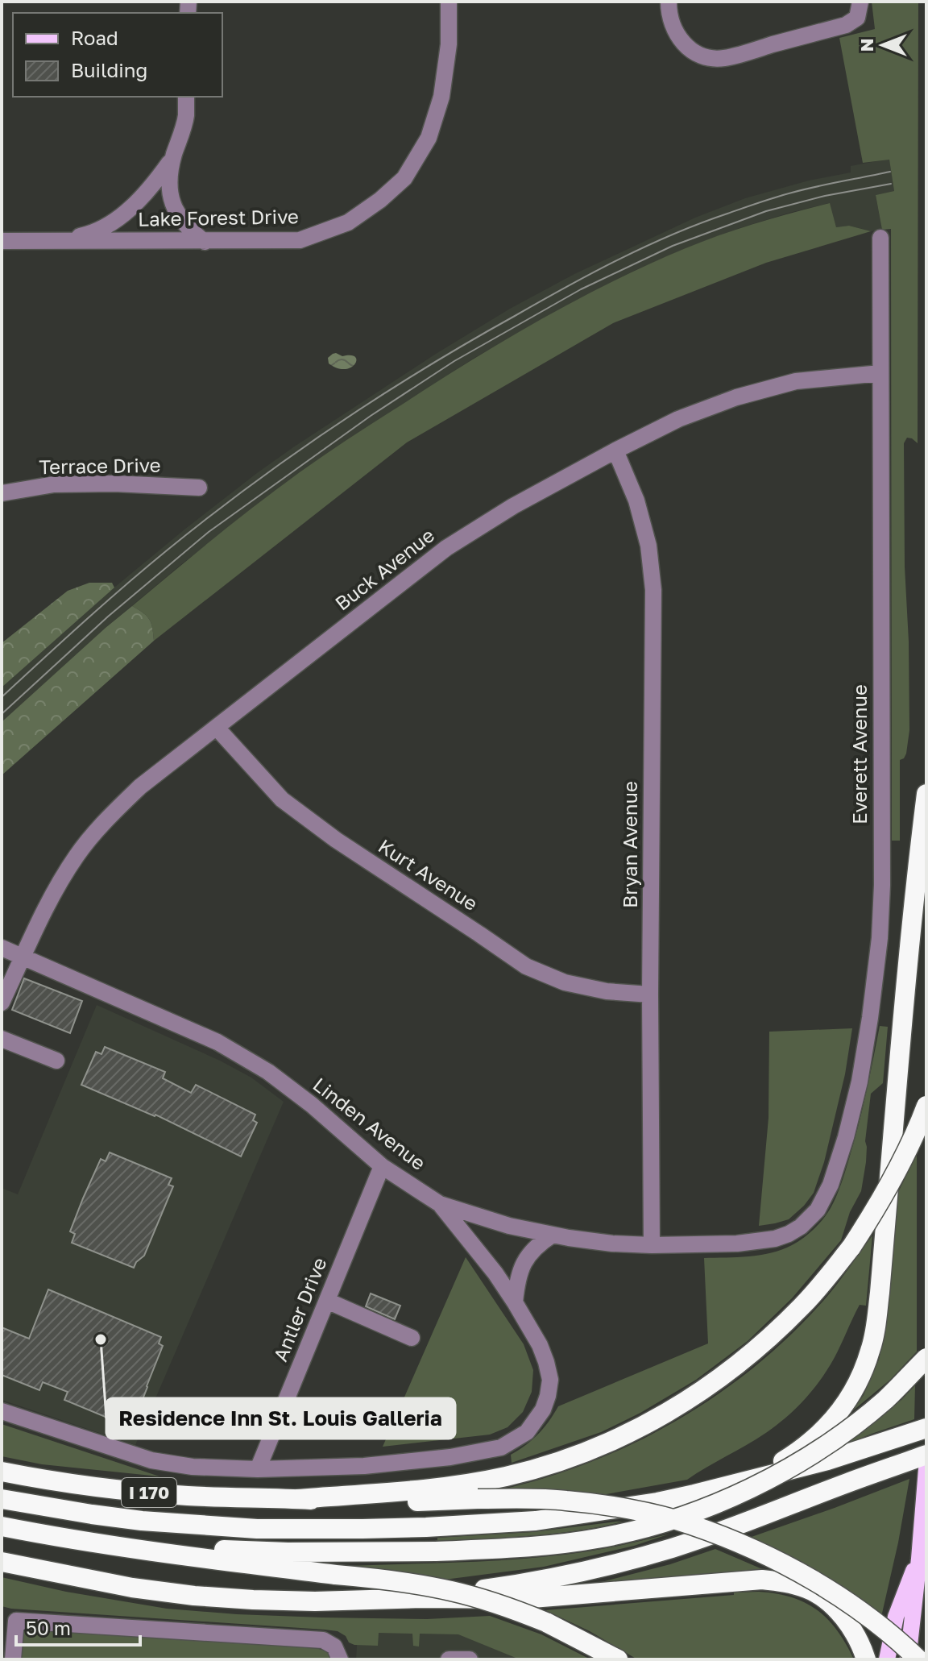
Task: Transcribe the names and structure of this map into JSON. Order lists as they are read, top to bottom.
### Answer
{
  "streets": {
    "highway": ["I 170"],
    "street": [
      "Lake Forest Drive",
      "Terrace Drive",
      "Buck Avenue",
      "Everett Avenue",
      "Bryan Avenue",
      "Kurt Avenue",
      "Linden Avenue",
      "Antler Drive"
    ]
  },
  "crossings": [
    ["Buck Avenue", "Everett Avenue"],
    ["Buck Avenue", "Bryan Avenue"],
    ["Buck Avenue", "Kurt Avenue"],
    ["Buck Avenue", "Linden Avenue"],
    ["Everett Avenue", "Linden Avenue"],
    ["Bryan Avenue", "Kurt Avenue"],
    ["Bryan Avenue", "Linden Avenue"],
    ["Linden Avenue", "Antler Drive"]
  ],
  "places": ["Residence Inn St. Louis Galleria"],
  "legend": ["Road", "Building"],
  "scale_bar": "50 m",
  "north": "left"
}
